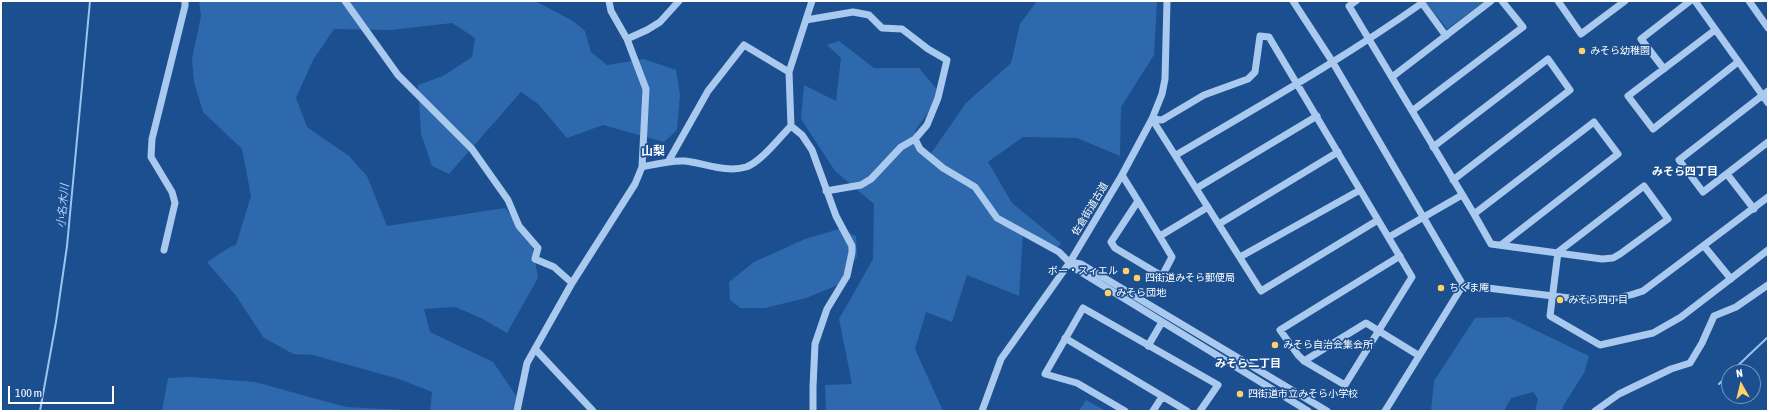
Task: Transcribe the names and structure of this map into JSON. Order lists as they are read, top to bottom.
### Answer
{
  "streets": {
    "street": ["佐倉街道古道"]
  },
  "districts": ["山梨", "みそら四丁目", "みそら二丁目"],
  "water": ["小名木川"],
  "places": [
    "みそら幼稚園",
    "ボー・スィエル",
    "四街道みそら郵便局",
    "ちくま庵",
    "みそら団地",
    "みそら四丁目",
    "みそら自治会集会所",
    "四街道市立みそら小学校"
  ],
  "scale_bar": "100 m",
  "north": "top"
}
